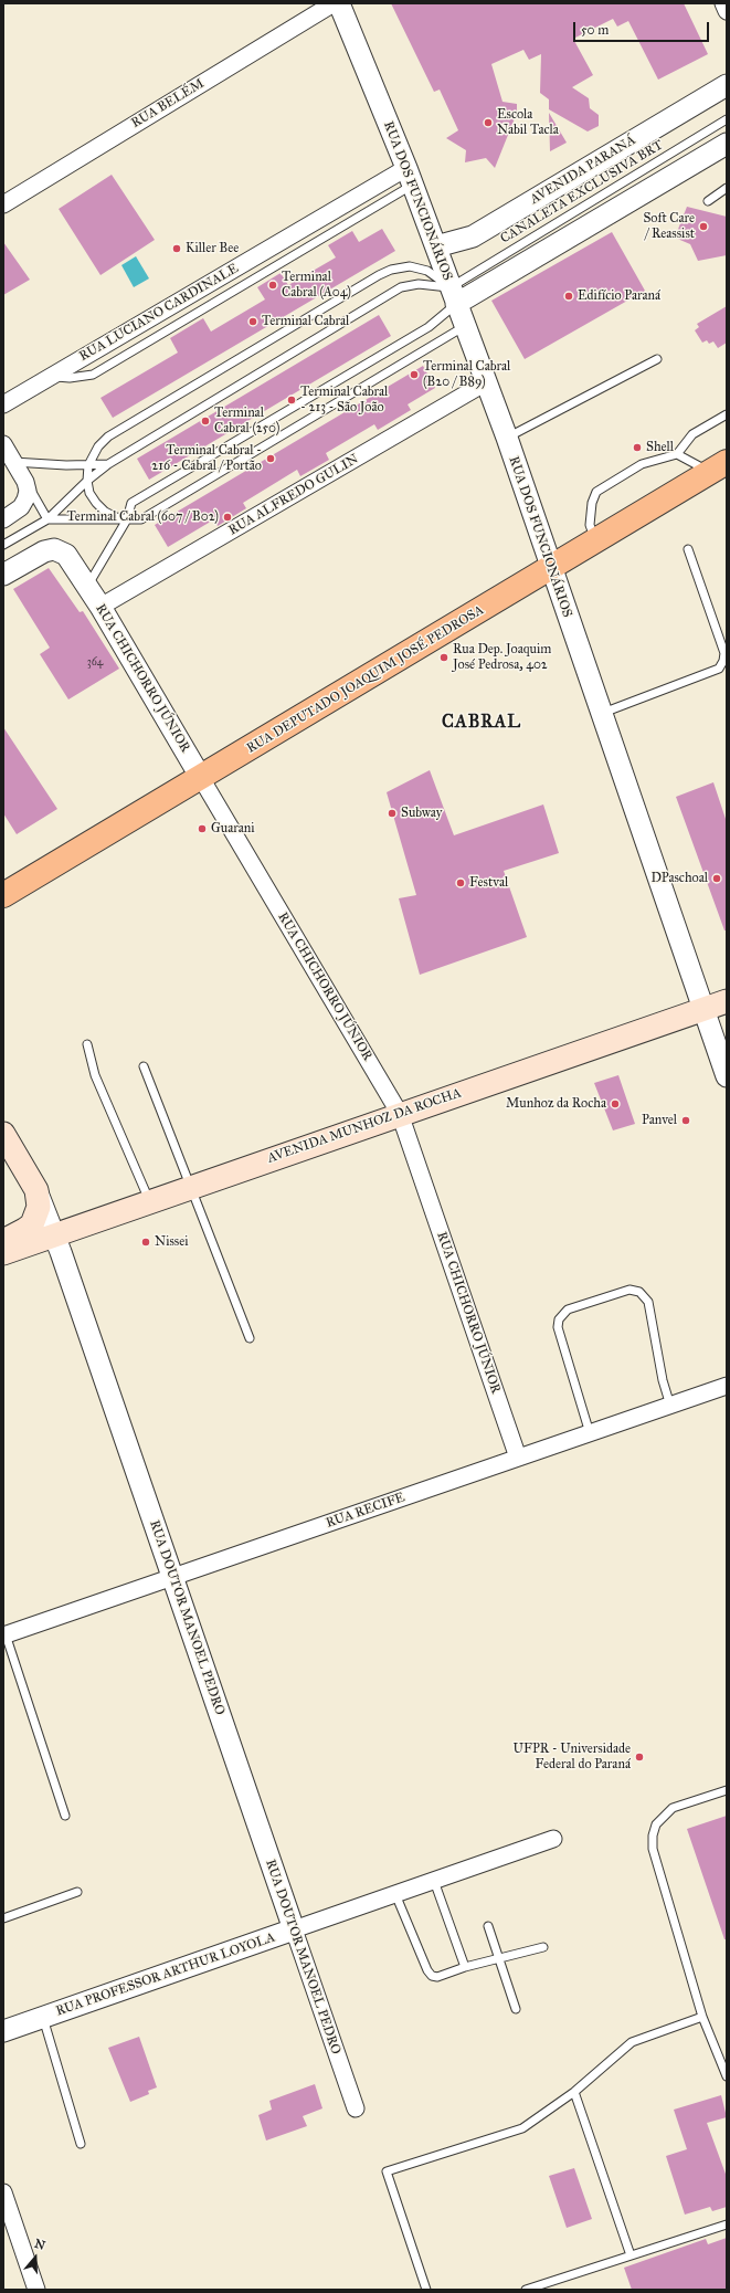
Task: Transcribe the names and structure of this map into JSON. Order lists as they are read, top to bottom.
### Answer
{
  "streets": {
    "main road": ["RUA DEPUTADO JOAQUIM JOSÉ PEDROSA", "AVENIDA MUNHOZ DA ROCHA", "RUA DOUTOR MANOEL PEDRO"],
    "street": [
      "RUA BELÉM",
      "AVENIDA PARANÁ",
      "RUA DOS FUNCIONÁRIOS",
      "RUA LUCIANO CARDINALE",
      "RUA ALFREDO GULIN",
      "RUA CHICHORRO JÚNIOR",
      "RUA RECIFE",
      "RUA PROFESSOR ARTHUR LOYOLA"
    ],
    "lane": ["CANALETA EXCLUSIVA BRT"]
  },
  "crossings": [
    ["AVENIDA PARANÁ", "RUA DOS FUNCIONÁRIOS"],
    ["CANALETA EXCLUSIVA BRT", "RUA DOS FUNCIONÁRIOS"],
    ["RUA DOS FUNCIONÁRIOS", "RUA LUCIANO CARDINALE"],
    ["RUA DOS FUNCIONÁRIOS", "RUA ALFREDO GULIN"],
    ["RUA DOS FUNCIONÁRIOS", "RUA DEPUTADO JOAQUIM JOSÉ PEDROSA"],
    ["RUA DOS FUNCIONÁRIOS", "AVENIDA MUNHOZ DA ROCHA"],
    ["RUA ALFREDO GULIN", "RUA CHICHORRO JÚNIOR"],
    ["RUA CHICHORRO JÚNIOR", "RUA DEPUTADO JOAQUIM JOSÉ PEDROSA"],
    ["RUA CHICHORRO JÚNIOR", "AVENIDA MUNHOZ DA ROCHA"],
    ["RUA CHICHORRO JÚNIOR", "RUA RECIFE"],
    ["AVENIDA MUNHOZ DA ROCHA", "RUA DOUTOR MANOEL PEDRO"],
    ["RUA RECIFE", "RUA DOUTOR MANOEL PEDRO"],
    ["RUA DOUTOR MANOEL PEDRO", "RUA PROFESSOR ARTHUR LOYOLA"]
  ],
  "districts": ["CABRAL"],
  "places": [
    "Escola Nabil Tacla",
    "Soft Care / Reassist",
    "Killer Bee",
    "Terminal Cabral (A04)",
    "Edifício Paraná",
    "Terminal Cabral",
    "Terminal Cabral (B20 / B89)",
    "Terminal Cabral - 213 - São João",
    "Terminal Cabral (250)",
    "Shell",
    "Terminal Cabral - 216 - Cabral / Portão",
    "Terminal Cabral (607 / B02)",
    "Rua Dep. Joaquim José Pedrosa, 402",
    "Subway",
    "Guarani",
    "DPaschoal",
    "Festval",
    "Munhoz da Rocha",
    "Panvel",
    "Nissei",
    "UFPR - Universidade Federal do Paraná"
  ],
  "house_numbers": ["364"],
  "scale_bar": "50 m",
  "north": "top"
}
